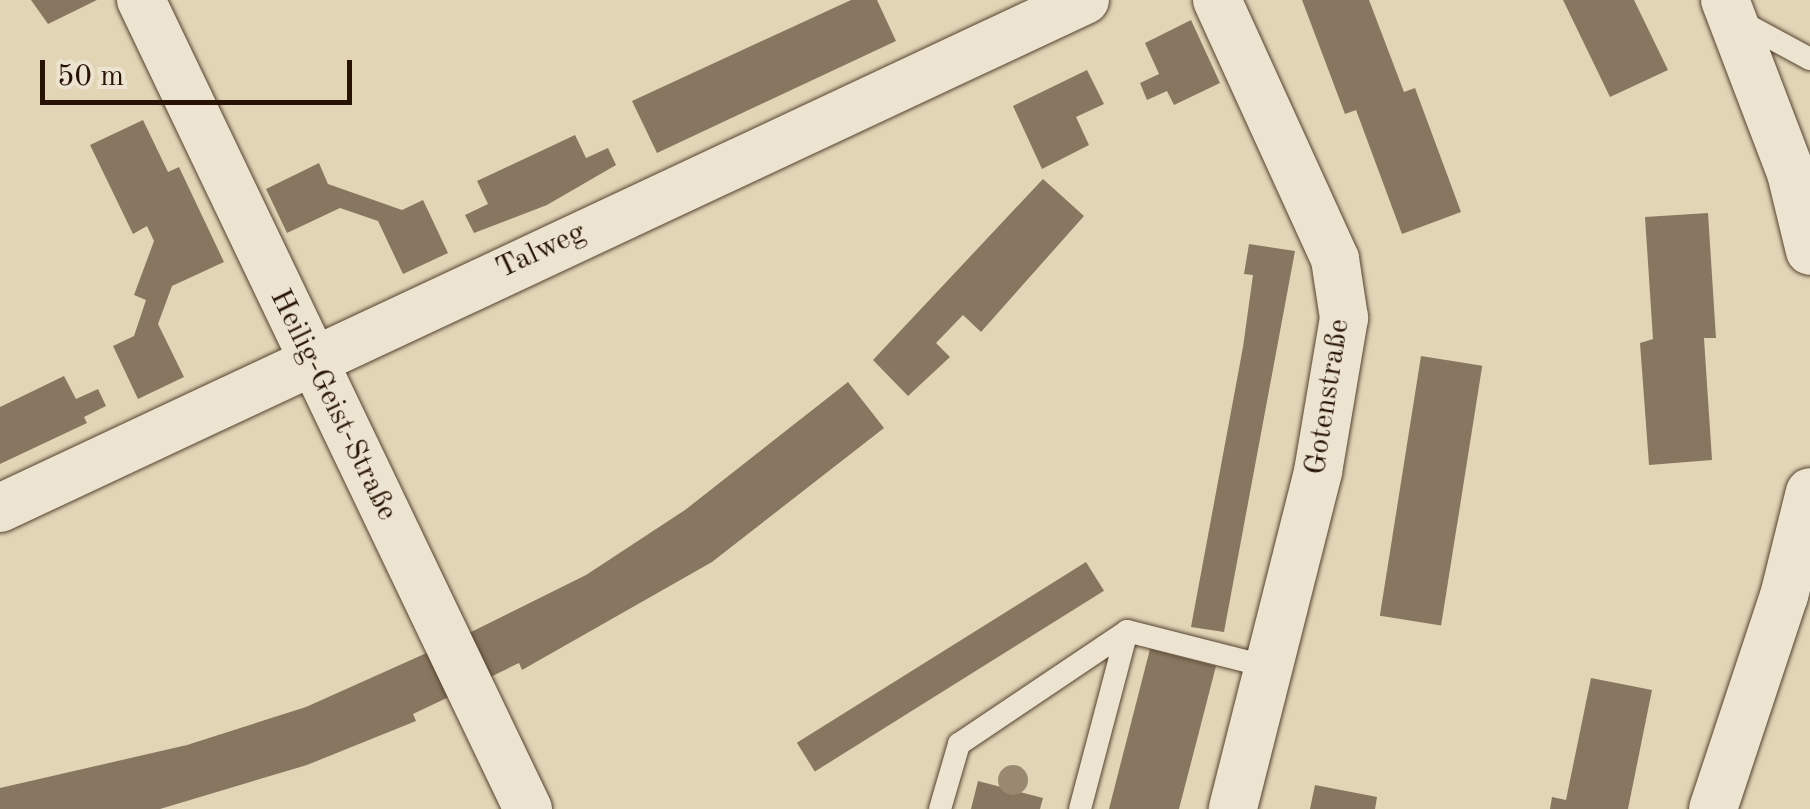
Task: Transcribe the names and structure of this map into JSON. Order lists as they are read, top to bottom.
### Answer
{
  "streets": {
    "street": ["Talweg", "Gotenstraße", "Heilig-Geist-Straße"]
  },
  "crossings": [
    ["Talweg", "Heilig-Geist-Straße"]
  ],
  "scale_bar": "50 m"
}
